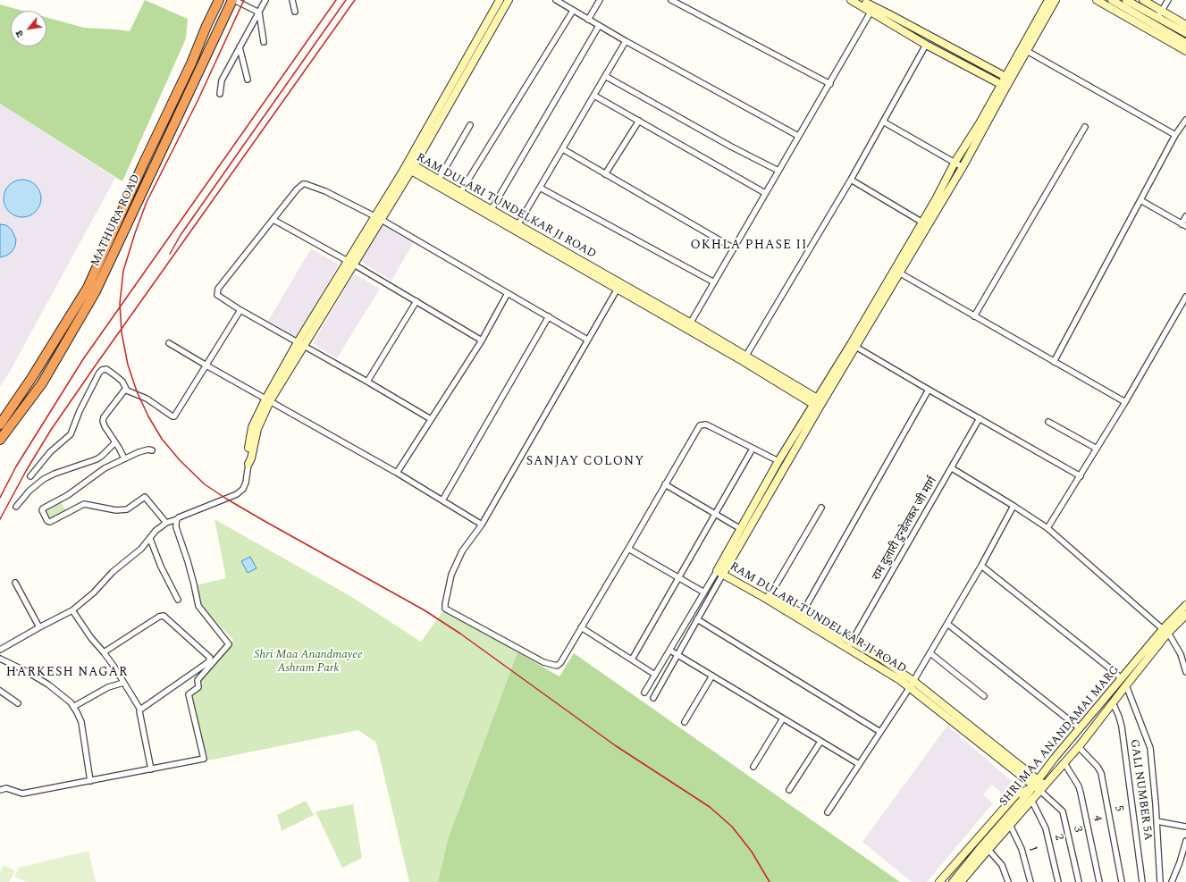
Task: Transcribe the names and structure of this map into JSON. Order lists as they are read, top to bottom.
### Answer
{
  "streets": {
    "highway": ["MATHURA ROAD"],
    "street": [
      "RAM DULARI TUNDELKAR JI ROAD",
      "राम दुलारी टुन्डेलकर जी मार्ग",
      "SHRI MAA ANANDAMAI MARG",
      "GALI NUMBER 5A",
      "5",
      "4",
      "3",
      "2",
      "1"
    ]
  },
  "crossings": [
    ["RAM DULARI TUNDELKAR JI ROAD", "राम दुलारी टुन्डेलकर जी मार्ग"],
    ["RAM DULARI TUNDELKAR JI ROAD", "SHRI MAA ANANDAMAI MARG"],
    ["RAM DULARI TUNDELKAR JI ROAD", "3"],
    ["SHRI MAA ANANDAMAI MARG", "GALI NUMBER 5A"],
    ["SHRI MAA ANANDAMAI MARG", "5"],
    ["SHRI MAA ANANDAMAI MARG", "4"],
    ["SHRI MAA ANANDAMAI MARG", "3"],
    ["SHRI MAA ANANDAMAI MARG", "2"],
    ["SHRI MAA ANANDAMAI MARG", "1"]
  ],
  "districts": ["OKHLA PHASE II", "SANJAY COLONY", "HARKESH NAGAR"],
  "parks": ["Shri Maa Anandmayee Ashram Park"],
  "north": "bottom left"
}
